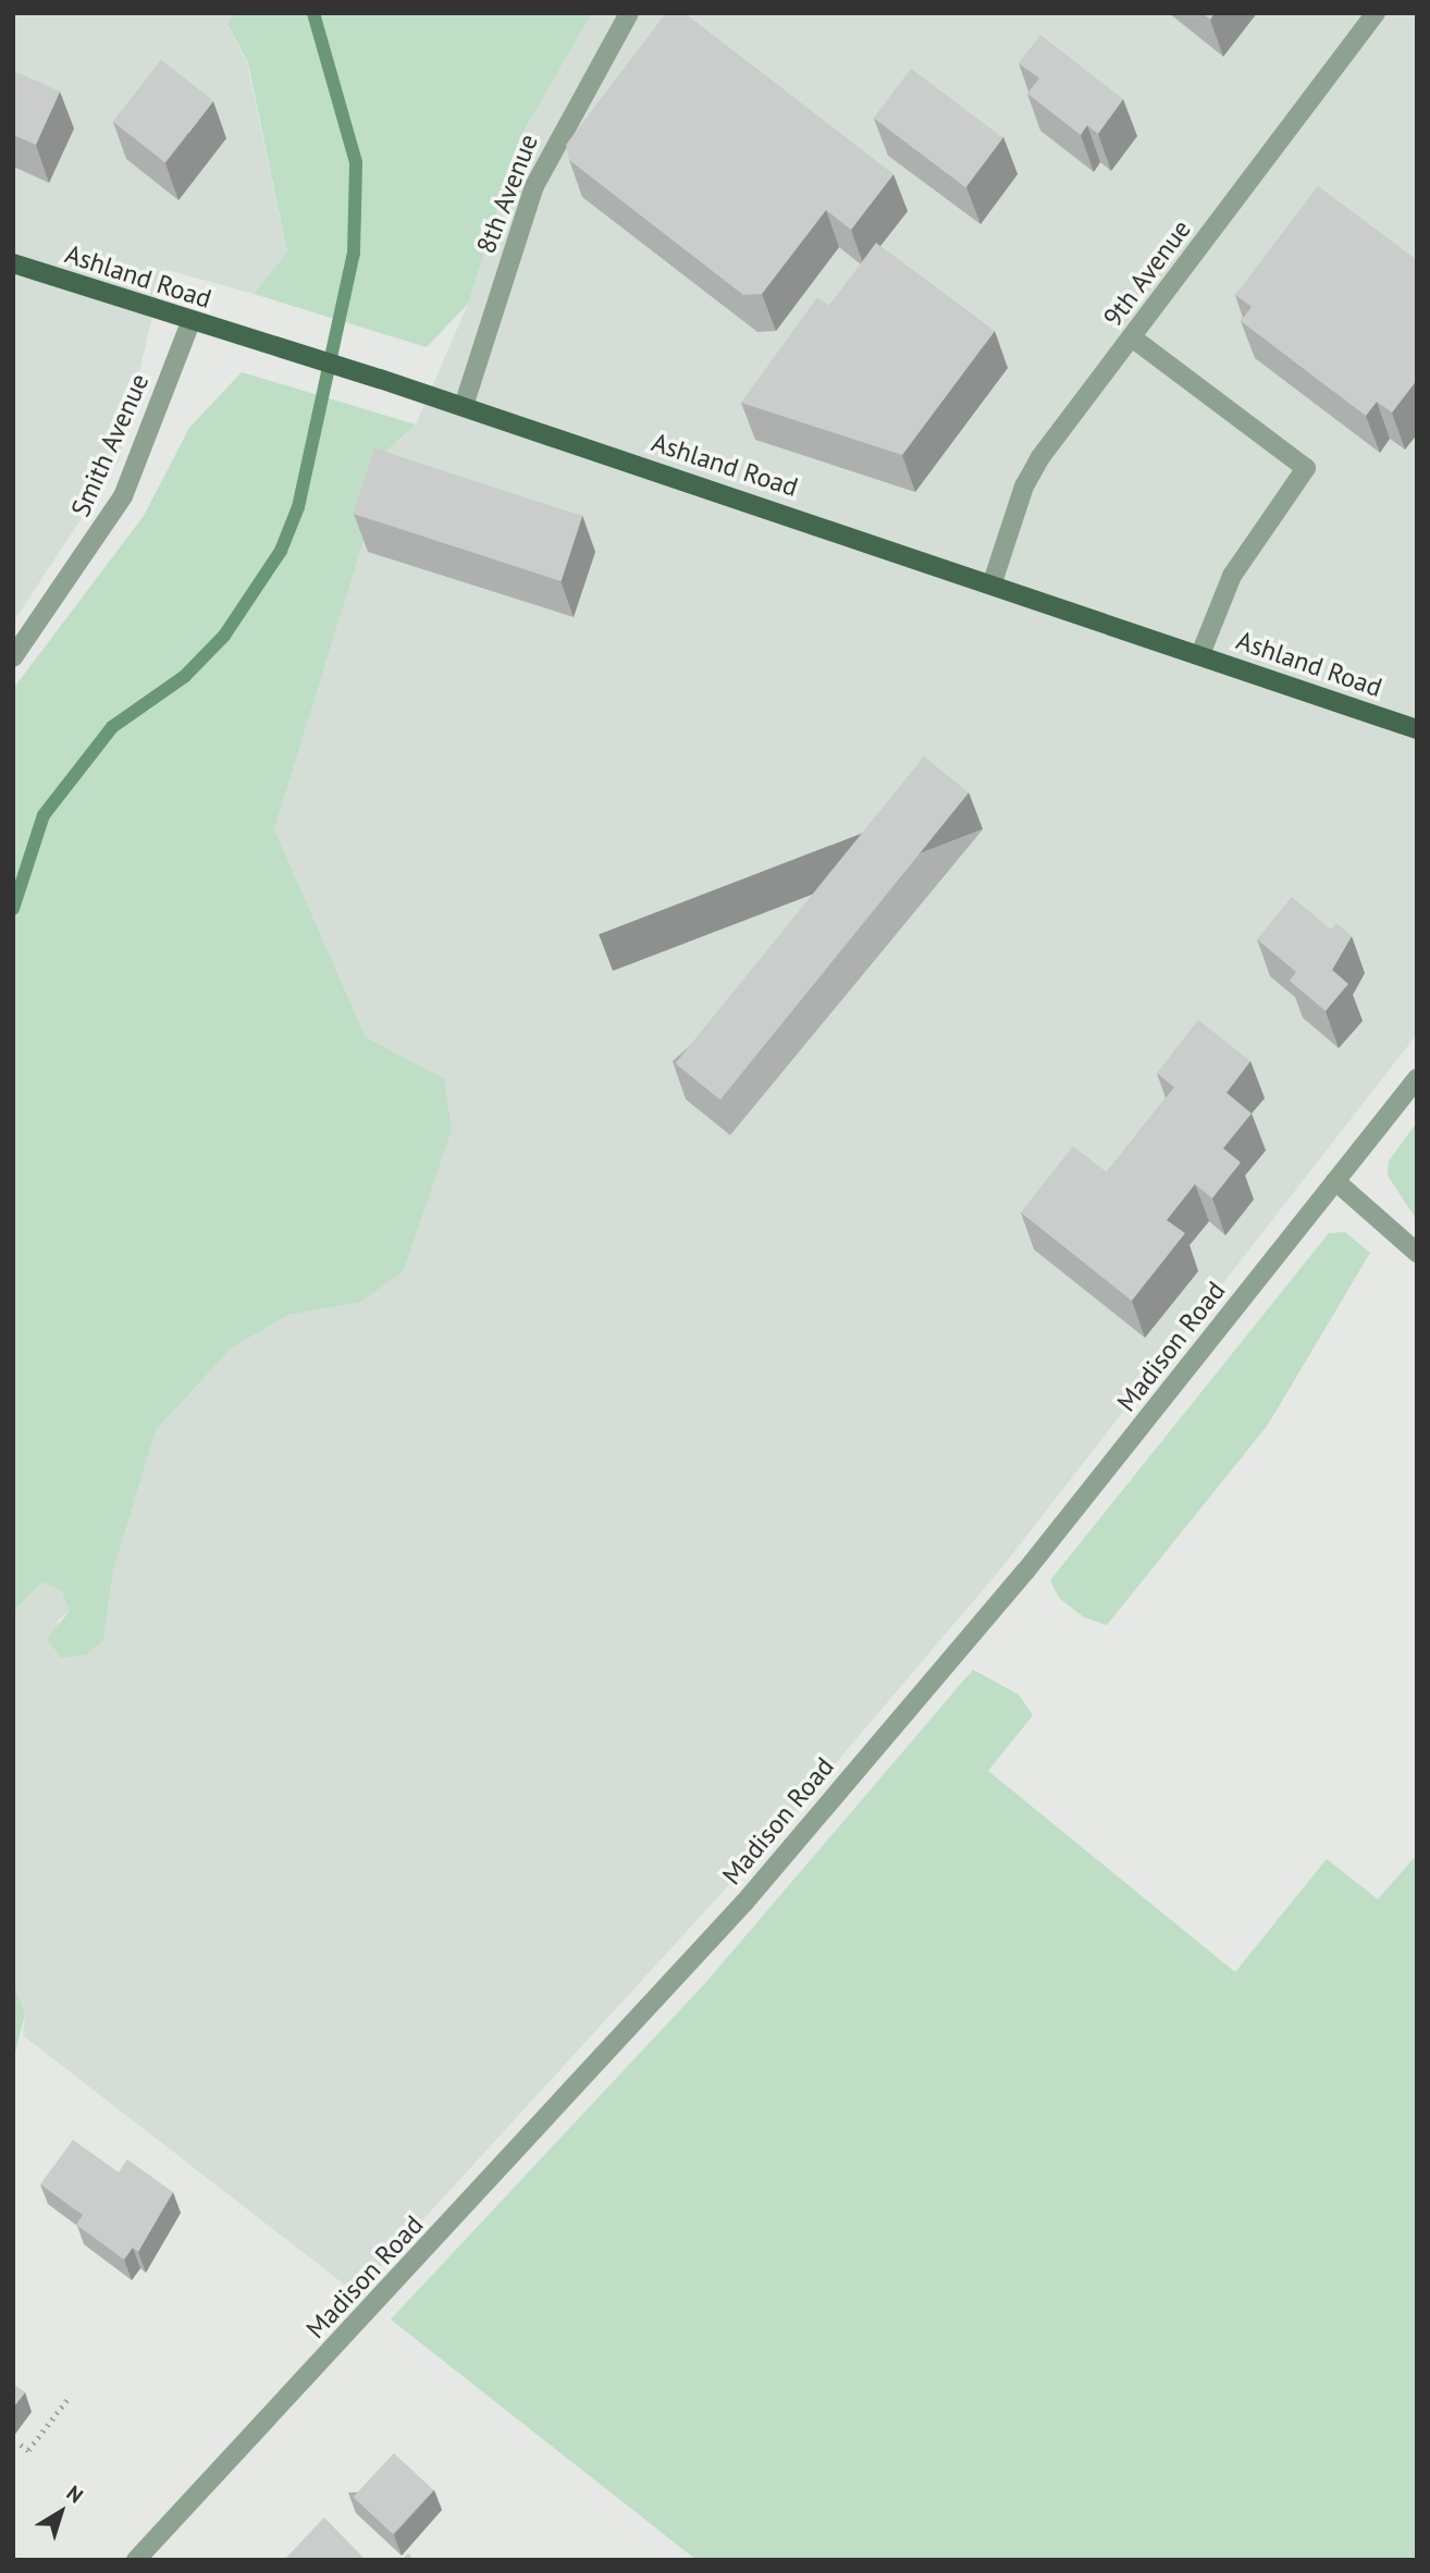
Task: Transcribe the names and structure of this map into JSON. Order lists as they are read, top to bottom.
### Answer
{
  "streets": {
    "main road": ["Ashland Road"],
    "street": [
      "8th Avenue",
      "9th Avenue",
      "Smith Avenue",
      "Madison Road"
    ]
  },
  "crossings": [
    ["8th Avenue", "Ashland Road"],
    ["9th Avenue", "Ashland Road"],
    ["Ashland Road", "Smith Avenue"]
  ],
  "north": "top right"
}
